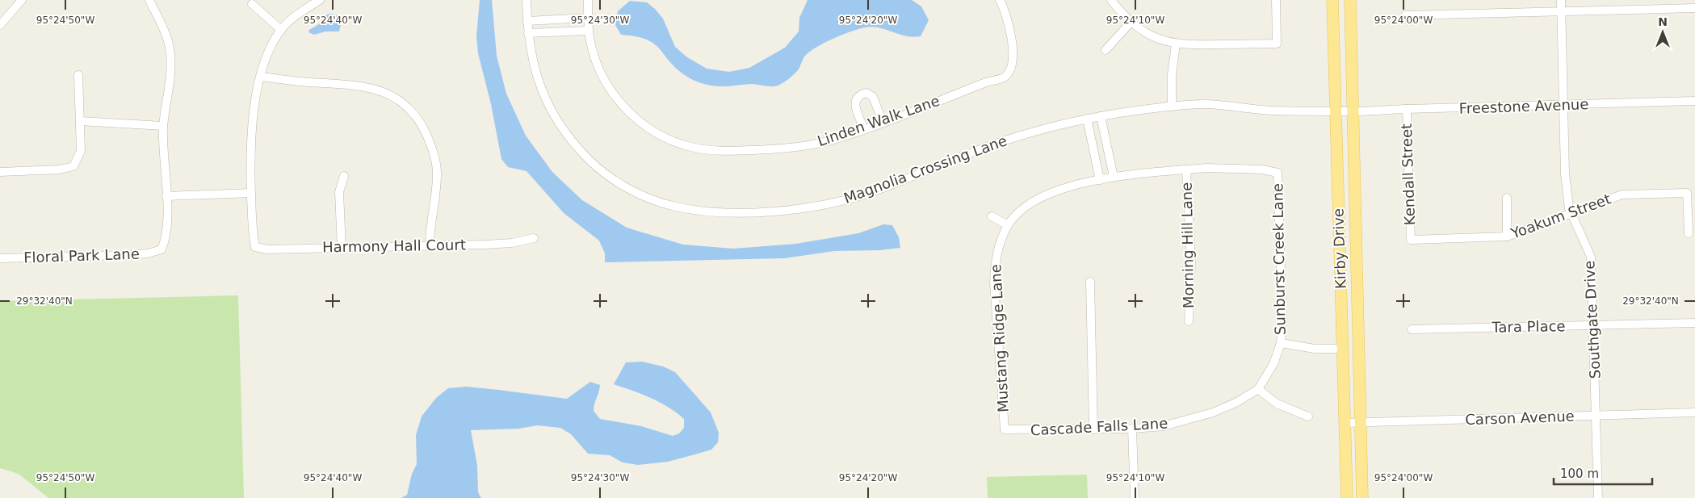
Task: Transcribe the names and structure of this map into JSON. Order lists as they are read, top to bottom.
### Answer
{
  "streets": {
    "main road": ["Kirby Drive"],
    "street": [
      "Freestone Avenue",
      "Linden Walk Lane",
      "Magnolia Crossing Lane",
      "Kendall Street",
      "Yoakum Street",
      "Morning Hill Lane",
      "Harmony Hall Court",
      "Floral Park Lane",
      "Sunburst Creek Lane",
      "Southgate Drive",
      "Tara Place",
      "Mustang Ridge Lane",
      "Carson Avenue",
      "Cascade Falls Lane"
    ]
  },
  "crossings": [
    ["Freestone Avenue", "Magnolia Crossing Lane"],
    ["Freestone Avenue", "Kendall Street"],
    ["Freestone Avenue", "Kirby Drive"],
    ["Freestone Avenue", "Southgate Drive"],
    ["Magnolia Crossing Lane", "Kirby Drive"],
    ["Kendall Street", "Yoakum Street"],
    ["Yoakum Street", "Southgate Drive"],
    ["Morning Hill Lane", "Sunburst Creek Lane"],
    ["Kirby Drive", "Carson Avenue"],
    ["Sunburst Creek Lane", "Cascade Falls Lane"],
    ["Southgate Drive", "Tara Place"],
    ["Southgate Drive", "Carson Avenue"],
    ["Mustang Ridge Lane", "Cascade Falls Lane"]
  ],
  "scale_bar": "100 m",
  "north": "top",
  "coordinates": [
    "95°24'50\"W",
    "95°24'40\"W",
    "95°24'30\"W",
    "95°24'20\"W",
    "95°24'10\"W",
    "95°24'00\"W",
    "29°32'40\"N"
  ]
}
